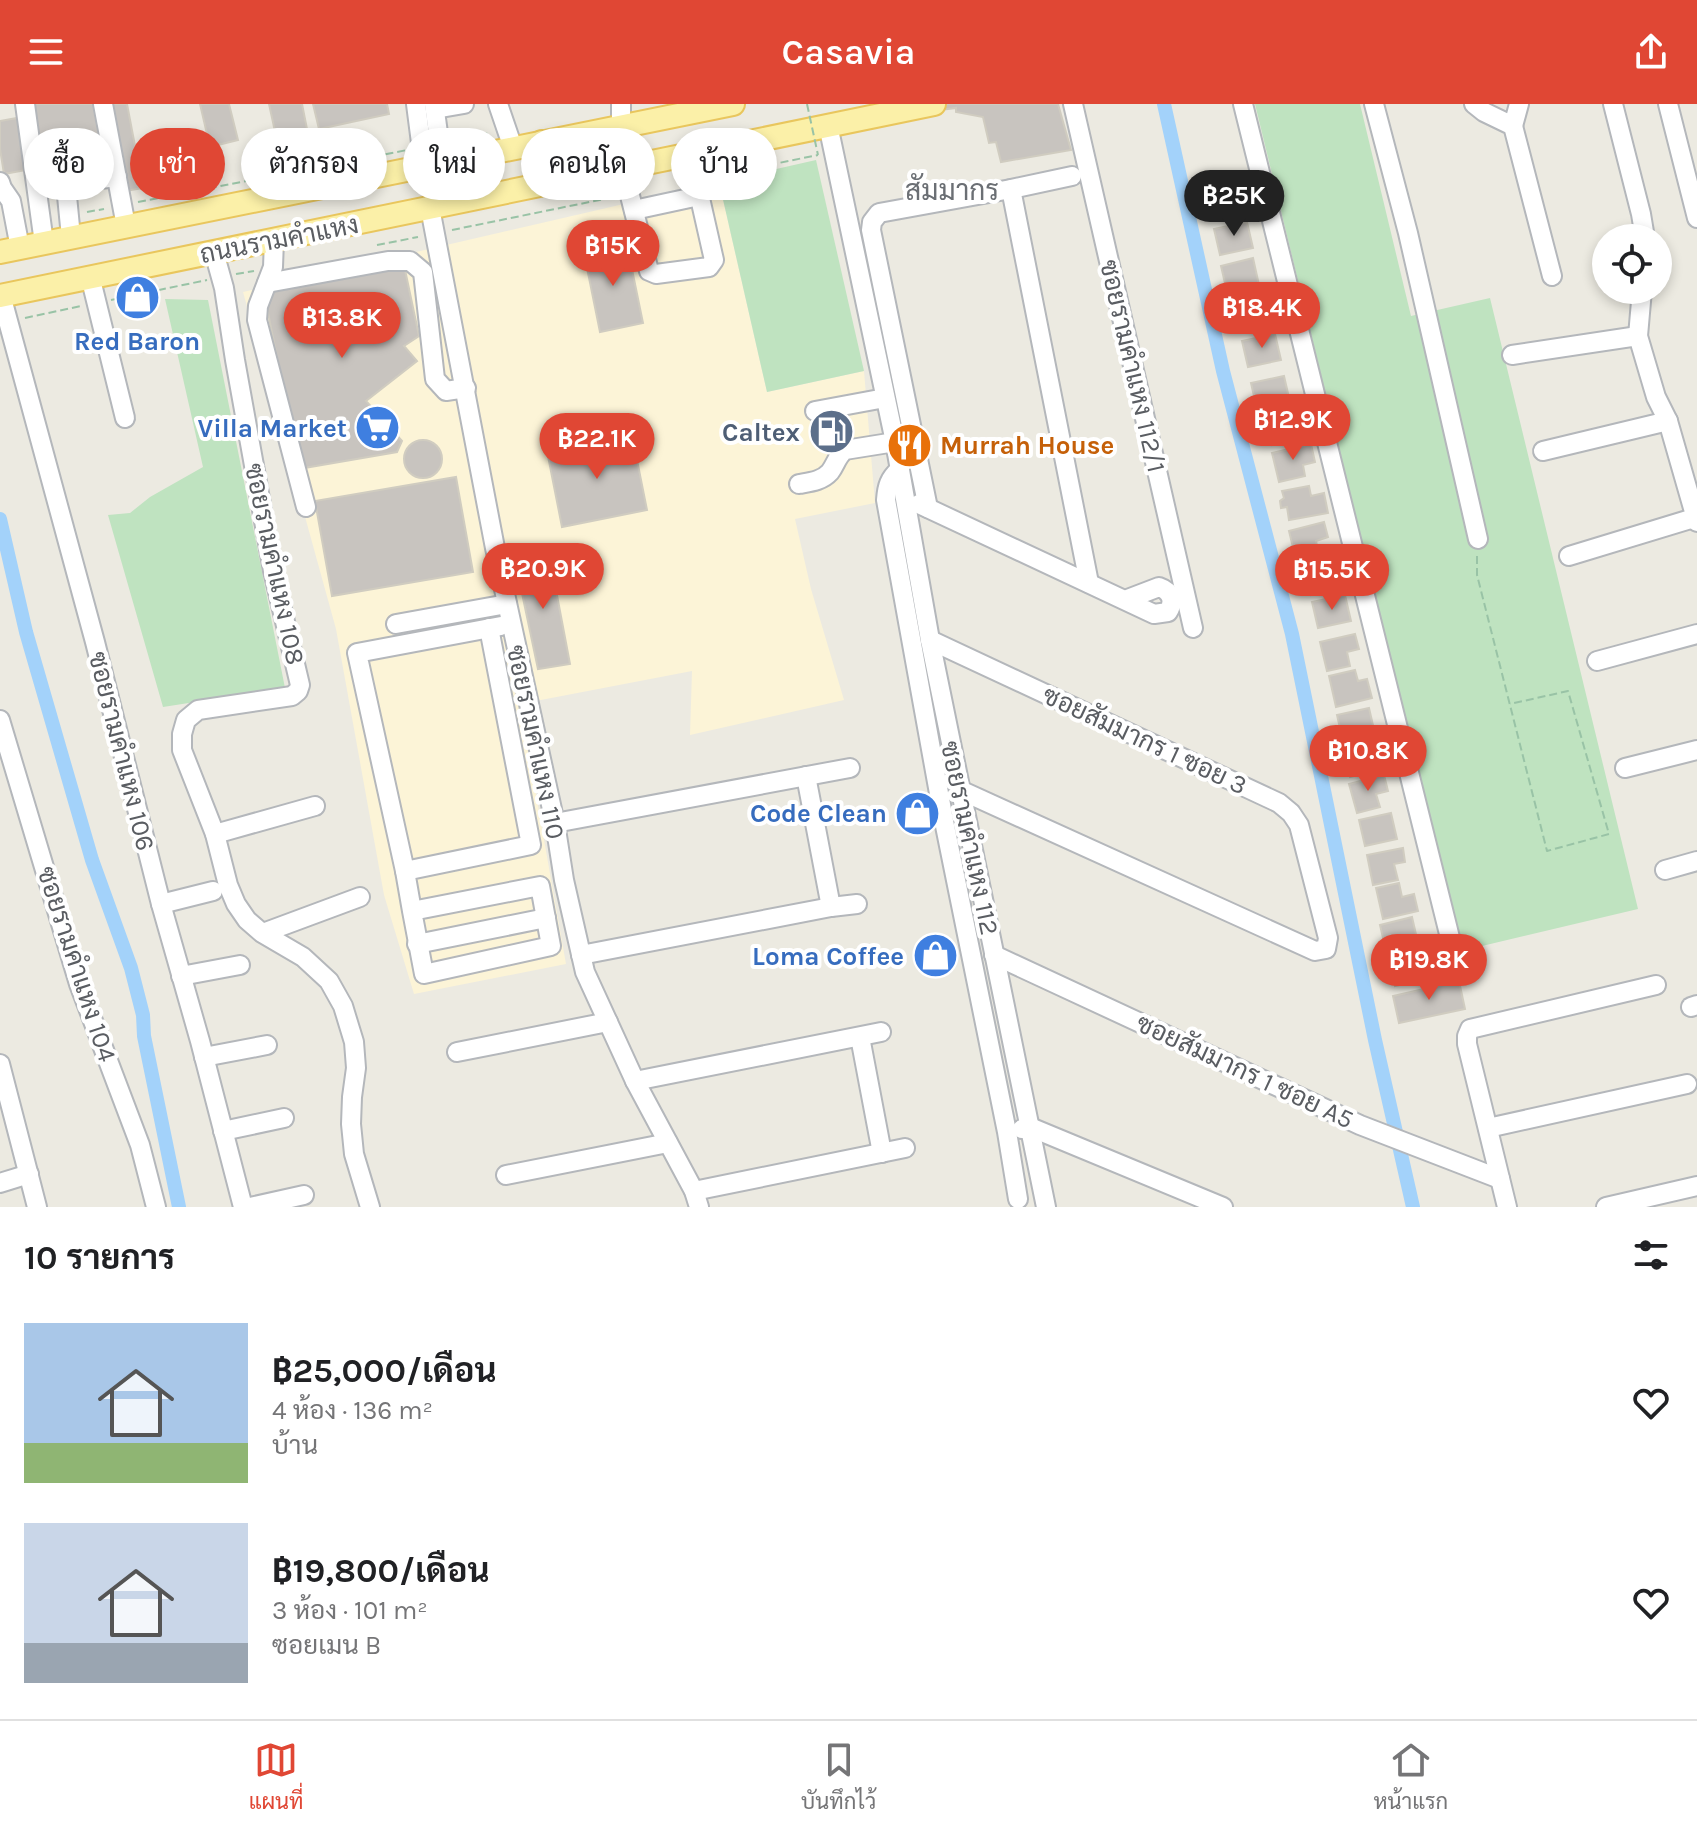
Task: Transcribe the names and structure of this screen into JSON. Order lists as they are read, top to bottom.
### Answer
{
  "streets": {
    "main road": ["ถนนรามคำแหง"],
    "street": [
      "ซอยรามคำแหง 112/1",
      "ซอยรามคำแหง 108",
      "ซอยสัมมากร 1 ซอย 3",
      "ซอยรามคำแหง 110",
      "ซอยรามคําแหง 106",
      "ซอยรามคำแหง 112",
      "ซอยรามคําแหง 104",
      "ซอยสัมมากร 1 ซอย A5"
    ]
  },
  "crossings": [
    ["ถนนรามคำแหง", "ซอยรามคำแหง 108"],
    ["ถนนรามคำแหง", "ซอยรามคำแหง 110"],
    ["ถนนรามคำแหง", "ซอยรามคําแหง 106"],
    ["ถนนรามคำแหง", "ซอยรามคำแหง 112"],
    ["ซอยสัมมากร 1 ซอย 3", "ซอยรามคำแหง 112"],
    ["ซอยรามคำแหง 112", "ซอยสัมมากร 1 ซอย A5"]
  ],
  "districts": ["สัมมากร"],
  "places": {
    "shop": ["Red Baron", "Code Clean", "Loma Coffee"],
    "supermarket": ["Villa Market"],
    "fuel station": ["Caltex"],
    "restaurant": ["Murrah House"]
  },
  "page": {
    "header": "Casavia",
    "chip": [
      "ซื้อ",
      "เช่า",
      "ตัวกรอง",
      "ใหม่",
      "คอนโด",
      "บ้าน"
    ],
    "price": [
      "฿25K",
      "฿15K",
      "฿18.4K",
      "฿13.8K",
      "฿12.9K",
      "฿22.1K",
      "฿20.9K",
      "฿15.5K",
      "฿10.8K",
      "฿19.8K"
    ],
    "heading": "10 รายการ",
    "list": [
      {
        "name": "฿25,000/เดือน",
        "note": "4 ห้อง · 136 m² · บ้าน"
      },
      {
        "name": "฿19,800/เดือน",
        "note": "3 ห้อง · 101 m² · ซอยเมน B"
      }
    ],
    "tabs": ["แผนที่", "บันทึกไว้", "หน้าแรก"]
  }
}
